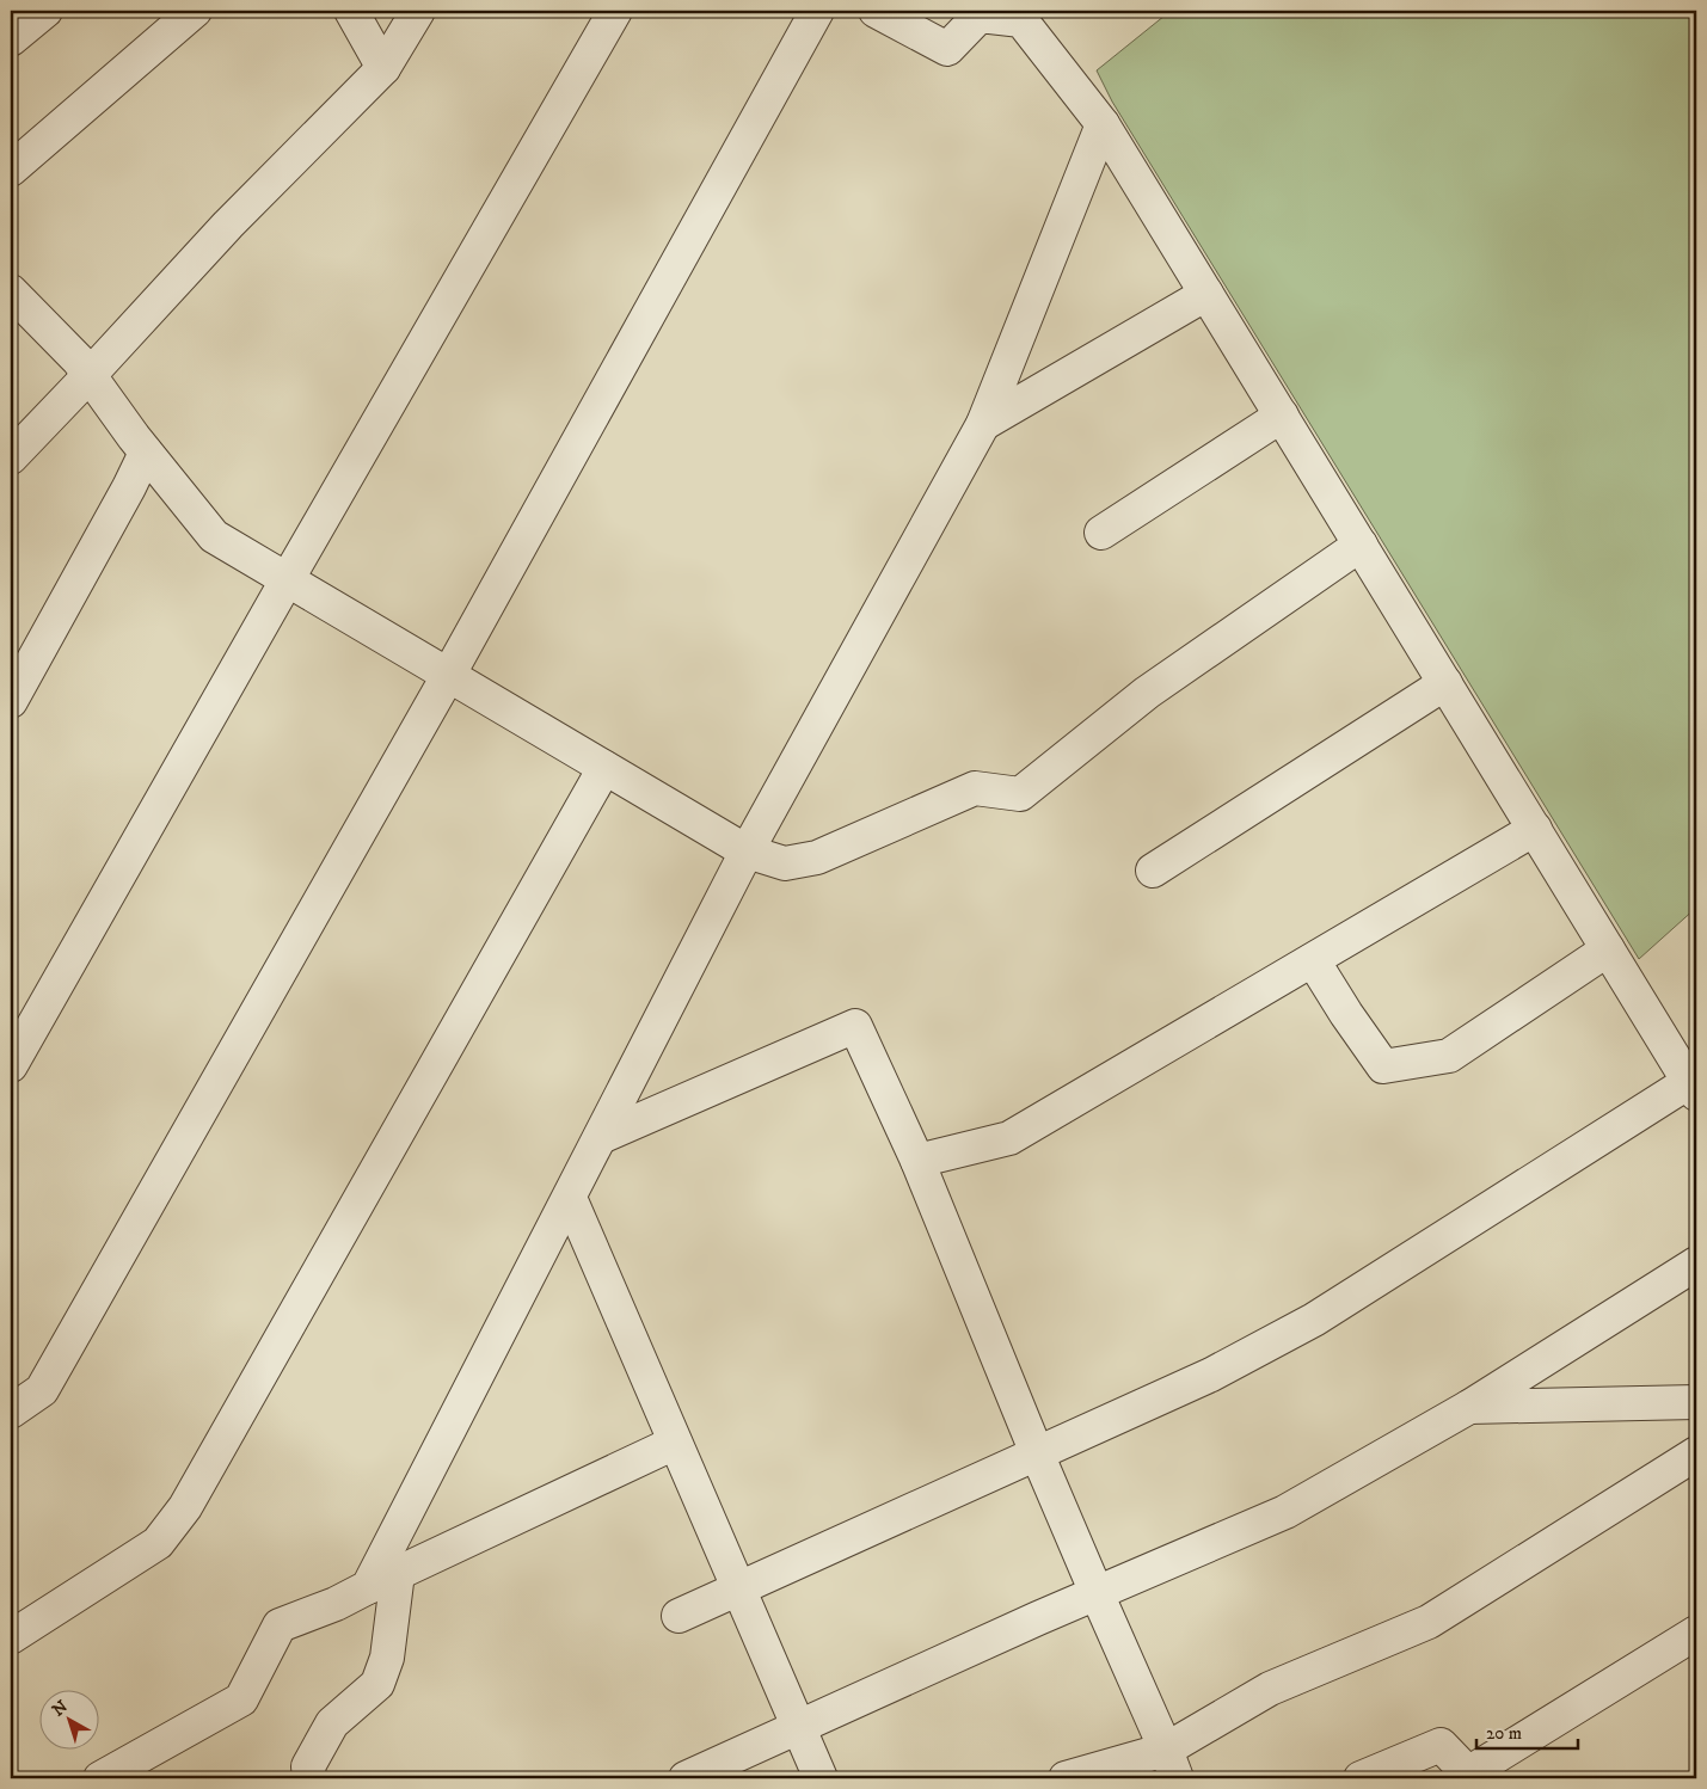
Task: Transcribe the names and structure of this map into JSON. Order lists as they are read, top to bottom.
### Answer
{
  "scale_bar": "20 m",
  "north": "top left"
}
